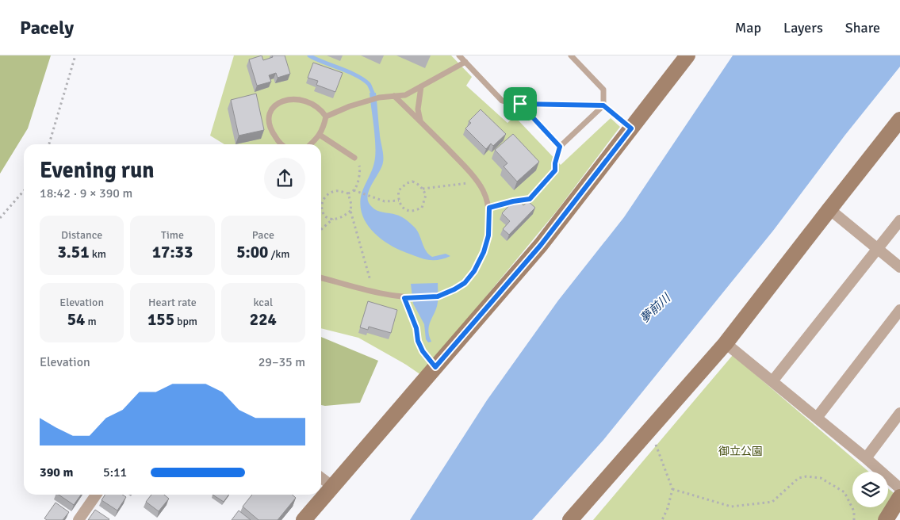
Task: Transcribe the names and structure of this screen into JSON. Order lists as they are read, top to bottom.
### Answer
{
  "water": ["夢前川"],
  "parks": ["御立公園"],
  "page": {
    "header": "Pacely",
    "nav": ["Map", "Layers", "Share"],
    "heading": ["Evening run", "18:42 · 9 × 390 m"],
    "stats": [
      ["Distance", "3.51 km"],
      ["Time", "17:33"],
      ["Pace", "5:00 /km"],
      ["Elevation", "54 m"],
      ["Heart rate", "155 bpm"],
      ["kcal", "224"]
    ],
    "chart": ["Elevation", "29–35 m"],
    "list": [
      {
        "name": "390 m",
        "note": "5:11"
      }
    ]
  }
}
